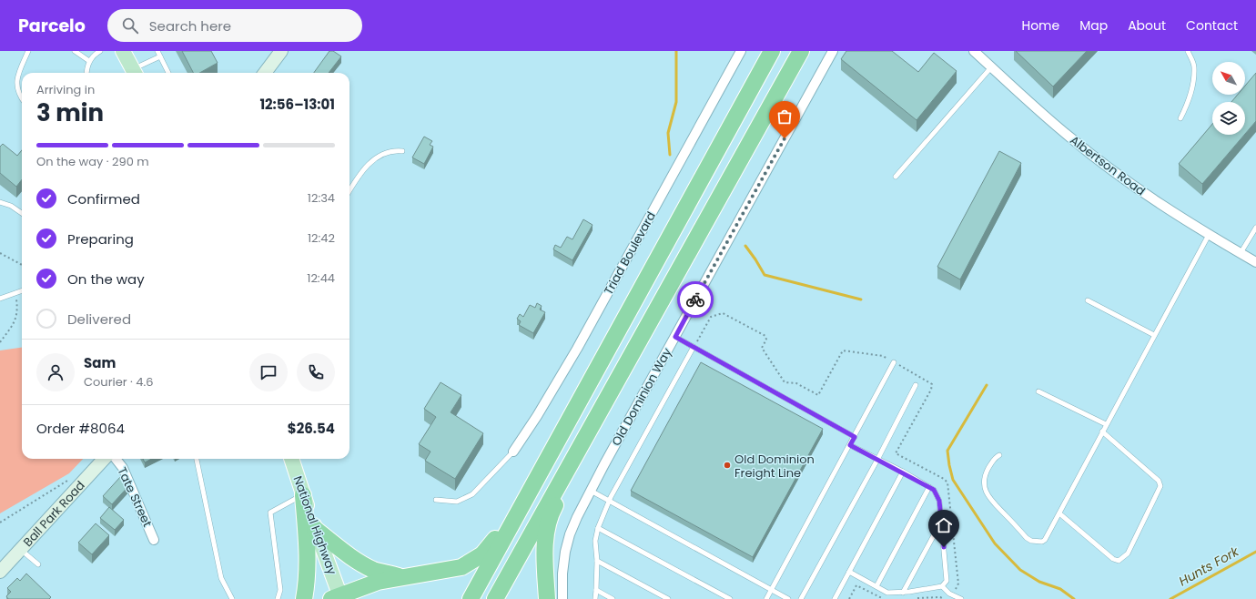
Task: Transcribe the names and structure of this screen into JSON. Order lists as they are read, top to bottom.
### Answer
{
  "streets": {
    "main road": ["National Highway"],
    "street": [
      "Albertson Road",
      "Triad Boulevard",
      "Old Dominion Way",
      "Tate Street",
      "Ball Park Road"
    ]
  },
  "water": ["Hunts Fork"],
  "places": ["Old Dominion Freight Line"],
  "north": "top left",
  "page": {
    "header": "Parcelo",
    "search": "Search here",
    "nav": [
      "Home",
      "Map",
      "About",
      "Contact"
    ],
    "heading": ["3 min", "Arriving in", "12:56–13:01"],
    "panel": [
      "Sam",
      "Courier · 4.6",
      "Order #8064",
      "$26.54"
    ],
    "bar": "On the way · 290 m",
    "list": [
      ["Confirmed", "12:34"],
      ["Preparing", "12:42"],
      ["On the way", "12:44"],
      "Delivered"
    ]
  }
}
